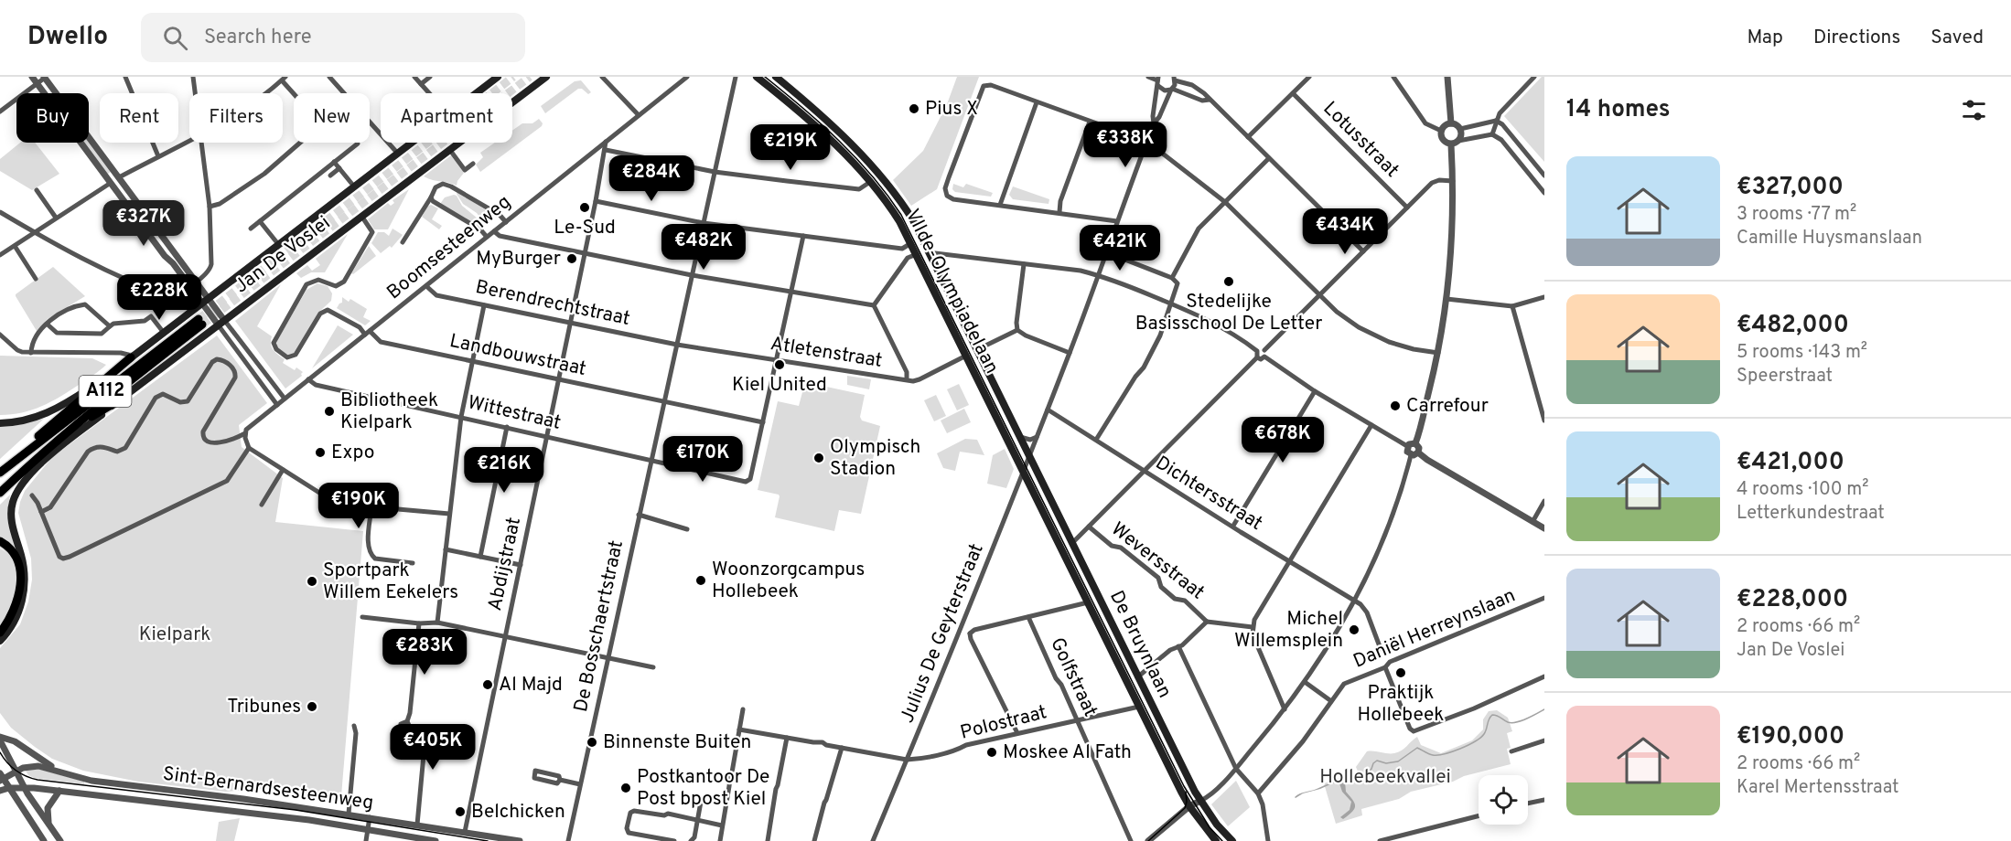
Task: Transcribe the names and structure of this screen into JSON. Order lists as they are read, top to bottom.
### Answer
{
  "streets": {
    "highway": ["A112"],
    "main road": ["Jan De Voslei", "VIIde-Olympiadelaan", "De Bruynlaan"],
    "street": [
      "Lotusstraat",
      "Boomsesteenweg",
      "Berendrechtstraat",
      "Atletenstraat",
      "Landbouwstraat",
      "Wittestraat",
      "Dichtersstraat",
      "Weversstraat",
      "Abdijstraat",
      "De Bosschaertstraat",
      "Daniël Herreynslaan",
      "Julius De Geyterstraat",
      "Golfstraat",
      "Polostraat",
      "Sint-Bernardsesteenweg"
    ]
  },
  "crossings": [
    ["Boomsesteenweg", "Jan De Voslei"],
    ["Boomsesteenweg", "Berendrechtstraat"],
    ["Boomsesteenweg", "Landbouwstraat"],
    ["Boomsesteenweg", "Wittestraat"],
    ["Boomsesteenweg", "Abdijstraat"],
    ["Jan De Voslei", "Landbouwstraat"],
    ["VIIde-Olympiadelaan", "Atletenstraat"],
    ["VIIde-Olympiadelaan", "Julius De Geyterstraat"],
    ["VIIde-Olympiadelaan", "De Bruynlaan"],
    ["Berendrechtstraat", "Atletenstraat"],
    ["Berendrechtstraat", "Abdijstraat"],
    ["Berendrechtstraat", "De Bosschaertstraat"],
    ["Atletenstraat", "De Bosschaertstraat"],
    ["Landbouwstraat", "Wittestraat"],
    ["Landbouwstraat", "Abdijstraat"],
    ["Landbouwstraat", "De Bosschaertstraat"],
    ["Wittestraat", "Abdijstraat"],
    ["Wittestraat", "De Bosschaertstraat"],
    ["Dichtersstraat", "Julius De Geyterstraat"],
    ["Abdijstraat", "Sint-Bernardsesteenweg"],
    ["Julius De Geyterstraat", "De Bruynlaan"],
    ["Julius De Geyterstraat", "Polostraat"],
    ["De Bruynlaan", "Polostraat"],
    ["Golfstraat", "Polostraat"]
  ],
  "parks": ["Kielpark", "Hollebeekvallei"],
  "places": [
    "Pius X",
    "Le-Sud",
    "MyBurger",
    "Stedelijke Basisschool De Letter",
    "Kiel United",
    "Carrefour",
    "Bibliotheek Kielpark",
    "Expo",
    "Olympisch Stadion",
    "Woonzorgcampus Hollebeek",
    "Sportpark Willem Eekelers",
    "Michel Willemsplein",
    "Praktijk Hollebeek",
    "Al Majd",
    "Tribunes",
    "Binnenste Buiten",
    "Moskee Al Fath",
    "Postkantoor De Post bpost Kiel",
    "Belchicken"
  ],
  "page": {
    "header": "Dwello",
    "search": "Search here",
    "nav": ["Map", "Directions", "Saved"],
    "heading": "14 homes",
    "chip": [
      "Buy",
      "Rent",
      "Filters",
      "New",
      "Apartment"
    ],
    "price": [
      "€338K",
      "€219K",
      "€284K",
      "€327K",
      "€434K",
      "€482K",
      "€421K",
      "€228K",
      "€678K",
      "€170K",
      "€216K",
      "€190K",
      "€283K",
      "€405K"
    ],
    "list": [
      {
        "name": "€327,000",
        "note": "3 rooms · 77 m² · Camille Huysmanslaan"
      },
      {
        "name": "€482,000",
        "note": "5 rooms · 143 m² · Speerstraat"
      },
      {
        "name": "€421,000",
        "note": "4 rooms · 100 m² · Letterkundestraat"
      },
      {
        "name": "€228,000",
        "note": "2 rooms · 66 m² · Jan De Voslei"
      },
      {
        "name": "€190,000",
        "note": "2 rooms · 66 m² · Karel Mertensstraat"
      }
    ]
  }
}
